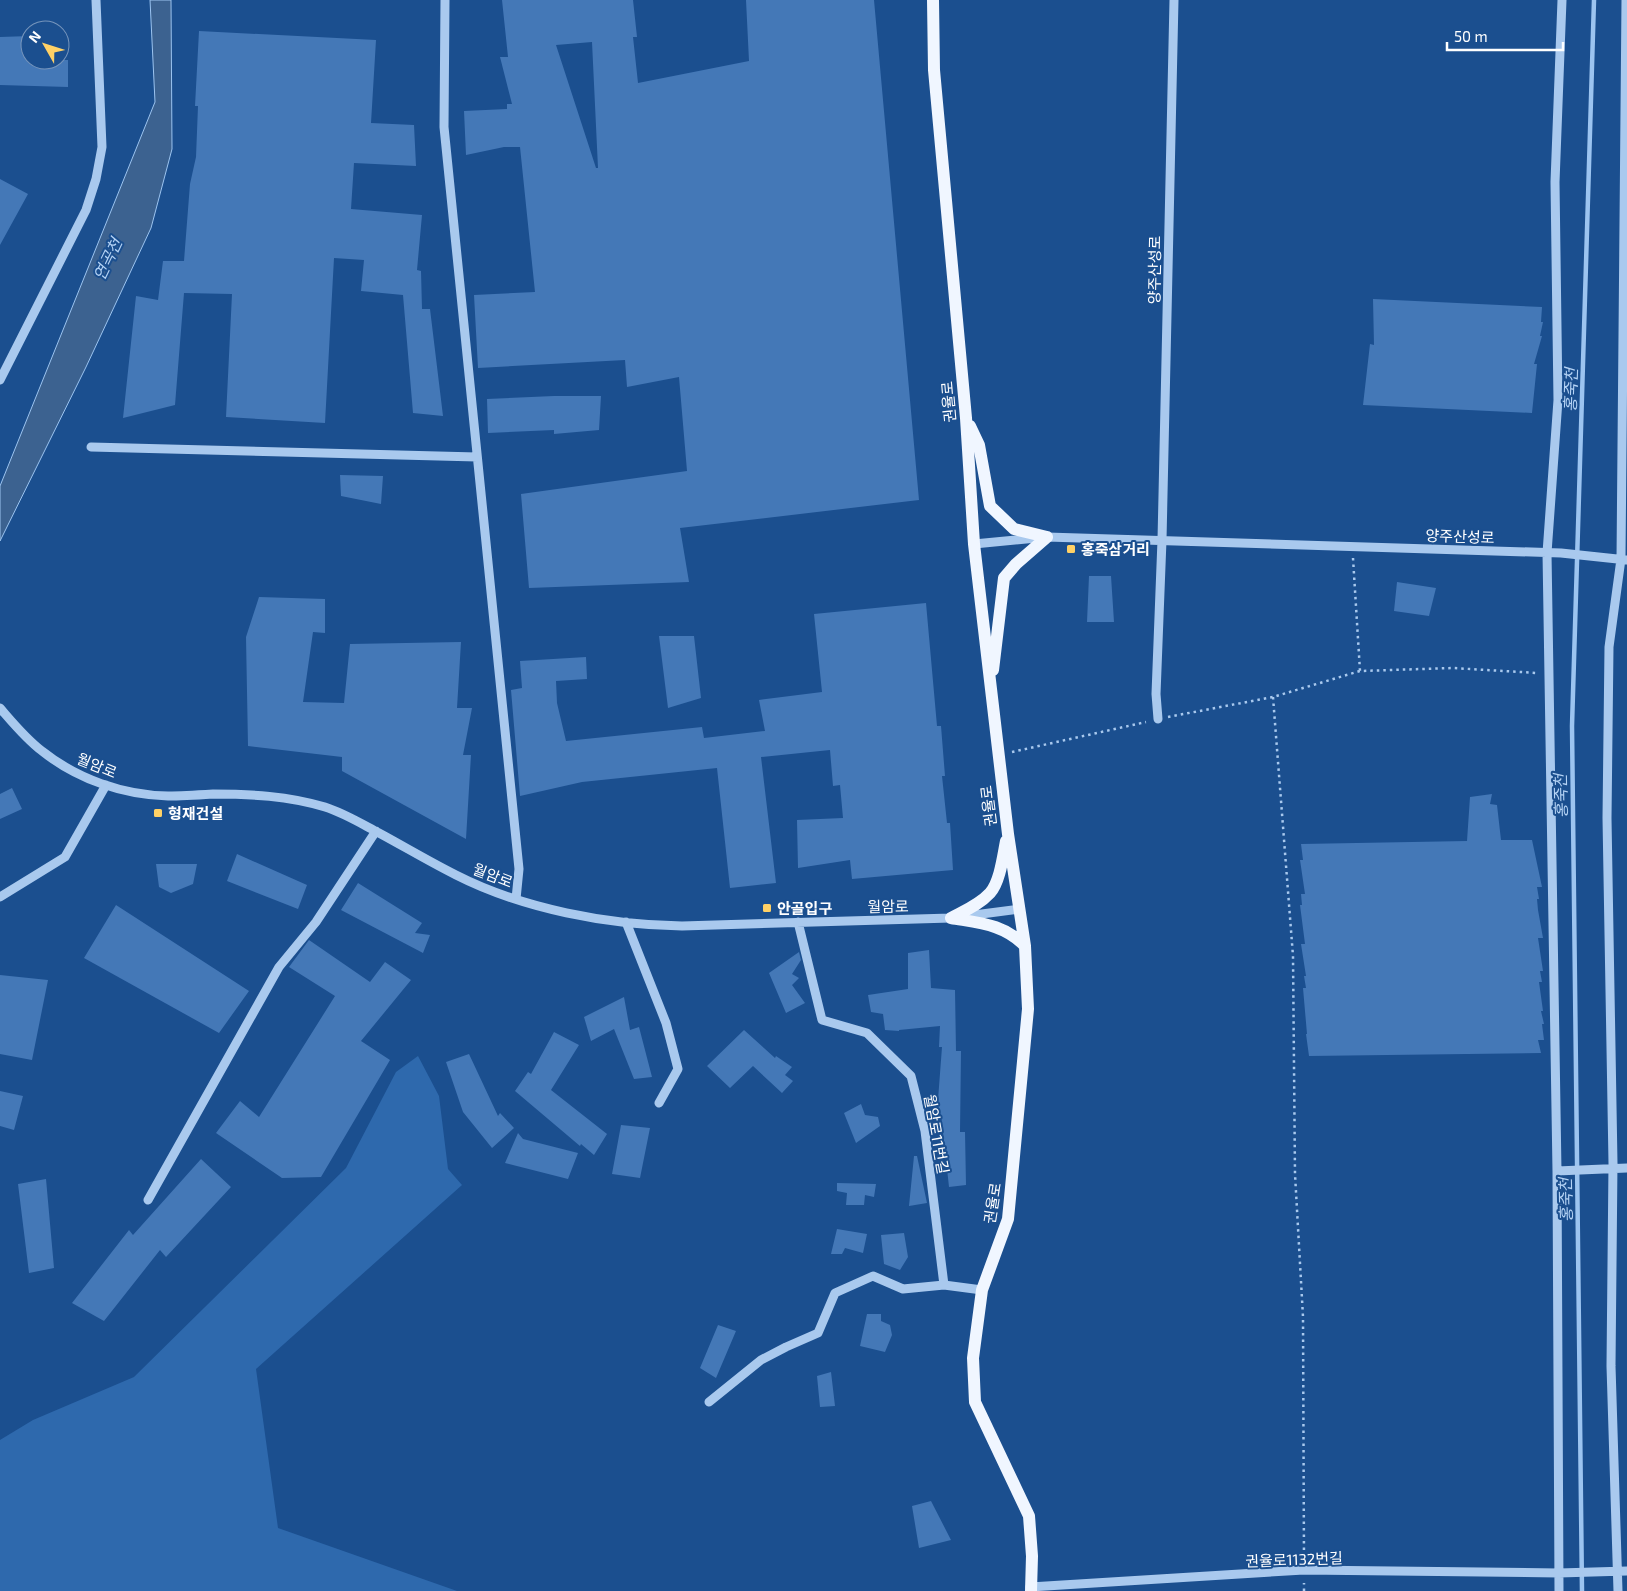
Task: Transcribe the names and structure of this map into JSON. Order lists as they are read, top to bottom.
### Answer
{
  "streets": {
    "main road": ["권율로"],
    "street": [
      "양주산성로",
      "월암로",
      "월암로11번길",
      "권율로1132번길"
    ]
  },
  "crossings": [
    ["양주산성로", "권율로"],
    ["권율로", "월암로"],
    ["권율로", "권율로1132번길"],
    ["월암로", "월암로11번길"]
  ],
  "water": ["연곡천", "홍죽천"],
  "places": {
    "transit": ["홍죽삼거리", "형재건설", "안골입구"]
  },
  "scale_bar": "50 m",
  "north": "top left"
}
